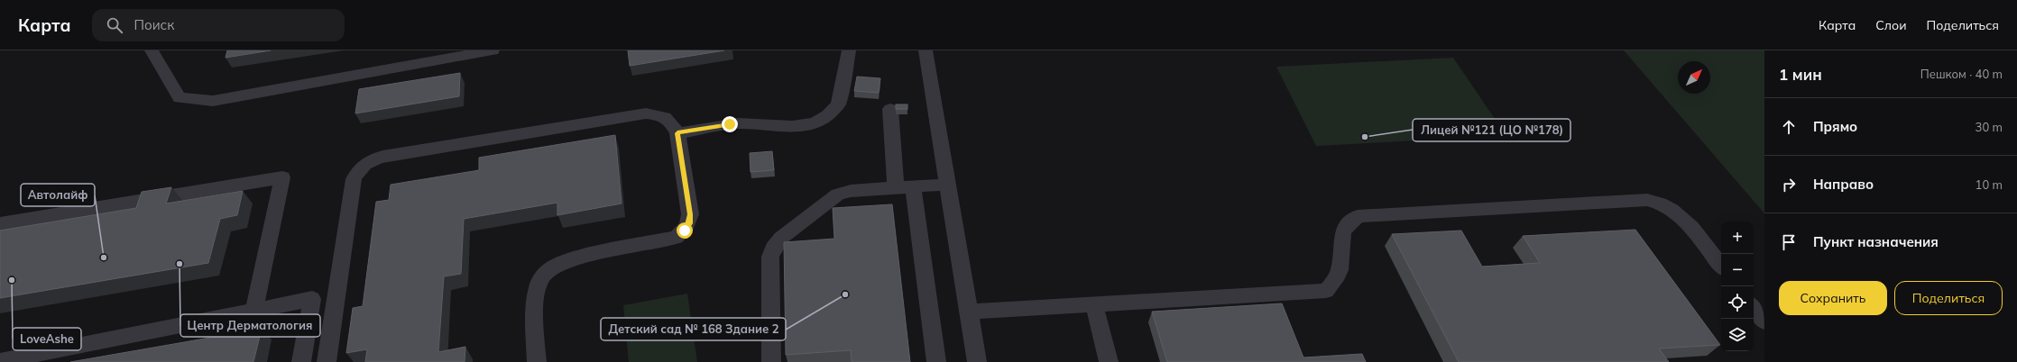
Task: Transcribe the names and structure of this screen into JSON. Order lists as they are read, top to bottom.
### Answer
{
  "places": [
    "Лицей №121 (ЦО №178)",
    "Автолайф",
    "Центр Дерматология",
    "LoveAshe",
    "Детский сад № 168 Здание 2"
  ],
  "north": "top right",
  "page": {
    "header": "Карта",
    "search": "Поиск",
    "nav": ["Карта", "Слои", "Поделиться"],
    "heading": ["1 мин", "Пешком · 40 m"],
    "list": [
      ["Прямо", "30 m"],
      ["Направо", "10 m"],
      "Пункт назначения"
    ],
    "map_buttons": ["+", "−"],
    "buttons": ["Сохранить", "Поделиться"]
  }
}
